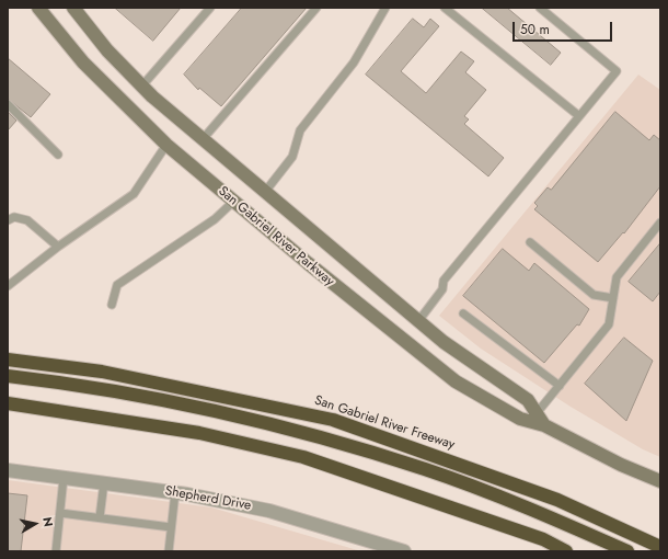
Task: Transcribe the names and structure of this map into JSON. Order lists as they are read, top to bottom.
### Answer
{
  "streets": {
    "highway": ["San Gabriel River Freeway"],
    "main road": ["San Gabriel River Parkway"],
    "street": ["Shepherd Drive"]
  },
  "scale_bar": "50 m",
  "north": "right"
}
